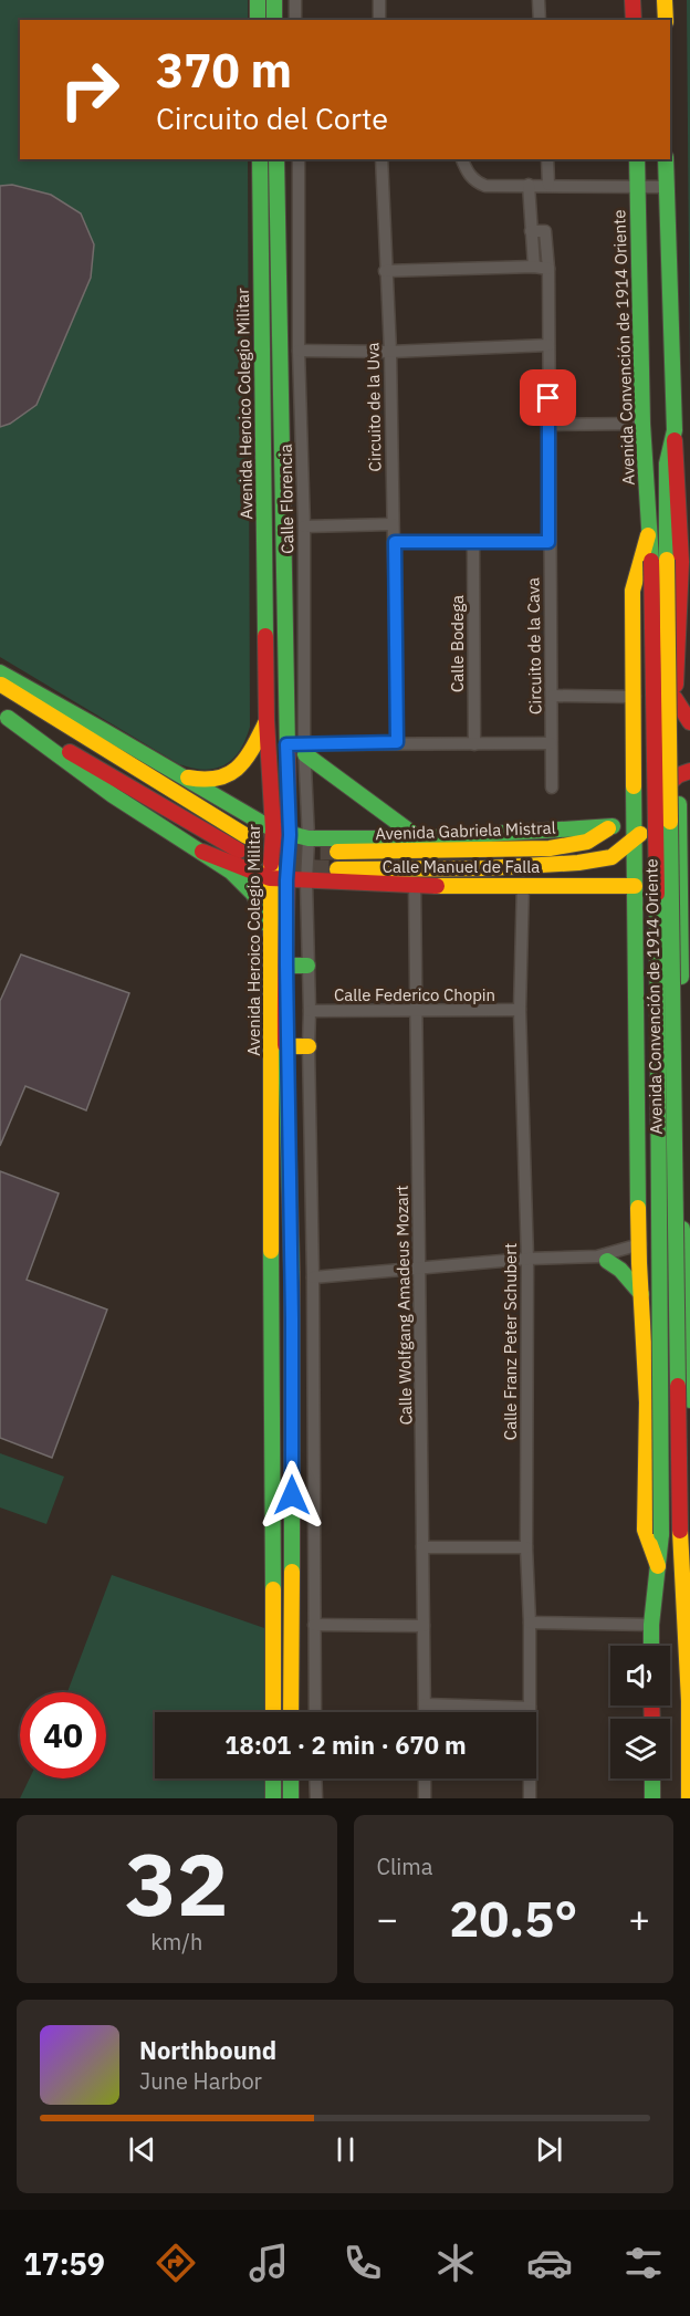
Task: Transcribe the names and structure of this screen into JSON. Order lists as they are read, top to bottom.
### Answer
{
  "streets": {
    "street": [
      "Avenida Convención de 1914 Oriente",
      "Avenida Heroico Colegio Militar",
      "Circuito de la Uva",
      "Calle Florencia",
      "Calle Bodega",
      "Circuito de la Cava",
      "Avenida Gabriela Mistral",
      "Calle Manuel de Falla",
      "Calle Federico Chopin",
      "Calle Wolfgang Amadeus Mozart",
      "Calle Franz Peter Schubert"
    ]
  },
  "crossings": [
    ["Avenida Convención de 1914 Oriente", "Avenida Gabriela Mistral"],
    ["Avenida Convención de 1914 Oriente", "Calle Manuel de Falla"],
    ["Avenida Heroico Colegio Militar", "Calle Manuel de Falla"],
    ["Calle Florencia", "Calle Manuel de Falla"],
    ["Avenida Gabriela Mistral", "Calle Manuel de Falla"],
    ["Calle Manuel de Falla", "Calle Wolfgang Amadeus Mozart"],
    ["Calle Manuel de Falla", "Calle Franz Peter Schubert"],
    ["Calle Federico Chopin", "Calle Wolfgang Amadeus Mozart"],
    ["Calle Federico Chopin", "Calle Franz Peter Schubert"]
  ],
  "page": {
    "turn": ["370 m", "Circuito del Corte"],
    "limit": "40",
    "trip": "18:01 · 2 min · 670 m",
    "tile": [
      ["32", "km/h"],
      "Clima"
    ],
    "heat": ["−", "20.5°", "+"],
    "song": ["Northbound", "June Harbor"],
    "tabs": "17:59"
  }
}
